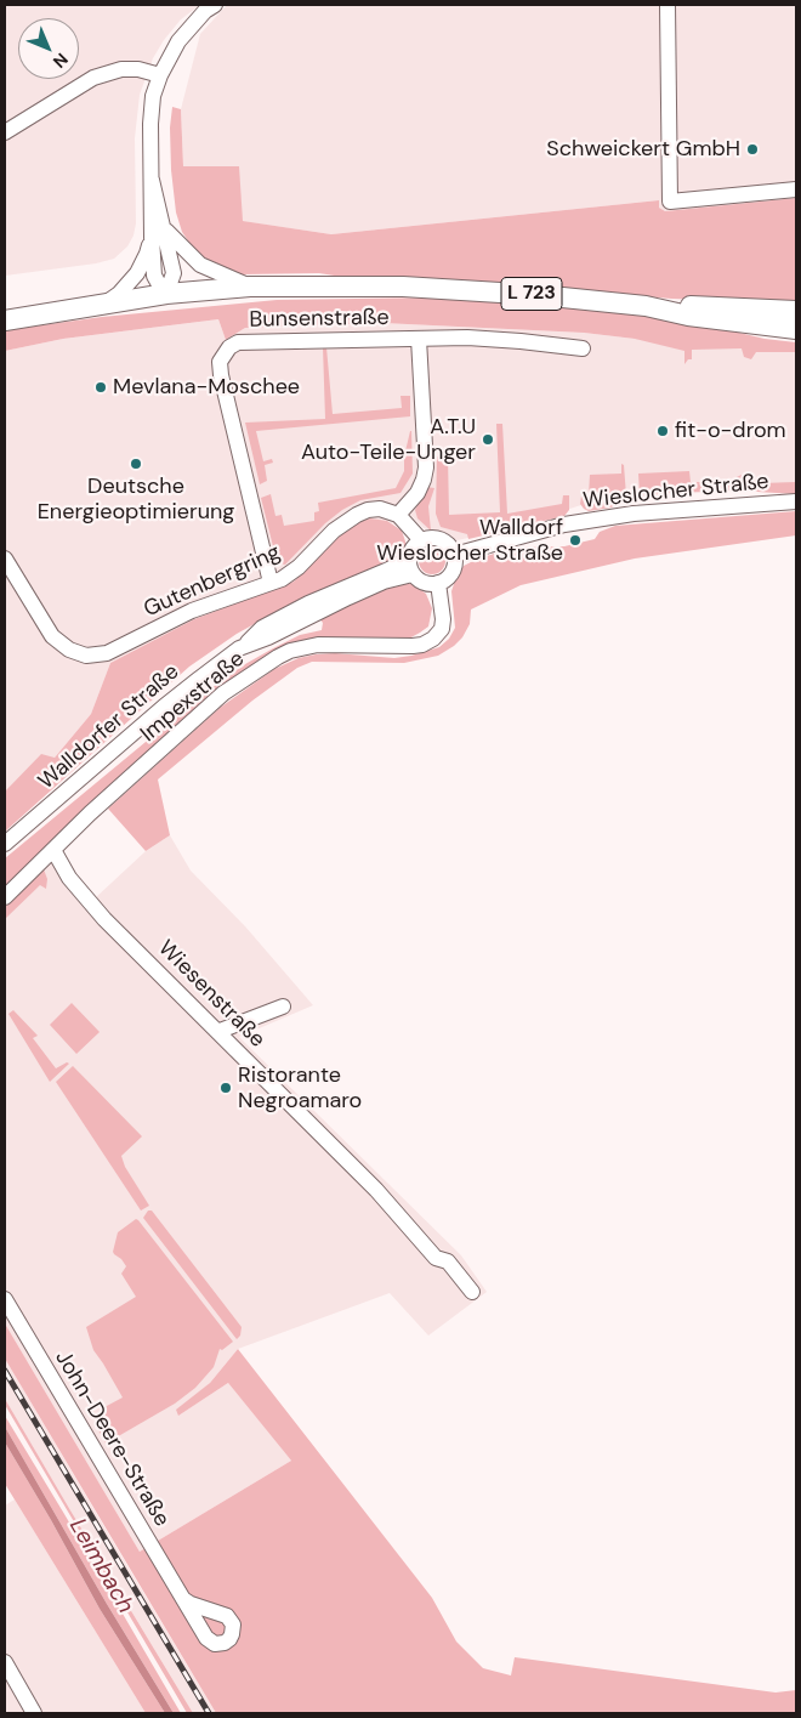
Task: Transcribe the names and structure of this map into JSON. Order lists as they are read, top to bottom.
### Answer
{
  "streets": {
    "main road": ["L 723"],
    "street": [
      "Bunsenstraße",
      "Wieslocher Straße",
      "Gutenbergring",
      "Impexstraße",
      "Walldorfer Straße",
      "Wiesenstraße",
      "John-Deere-Straße"
    ]
  },
  "crossings": [
    ["Bunsenstraße", "Gutenbergring"],
    ["Wieslocher Straße", "Impexstraße"],
    ["Wieslocher Straße", "Walldorfer Straße"],
    ["Impexstraße", "Walldorfer Straße"],
    ["Impexstraße", "Wiesenstraße"]
  ],
  "water": ["Leimbach"],
  "places": [
    "Schweickert GmbH",
    "Mevlana-Moschee",
    "fit-o-drom",
    "A.T.U Auto-Teile-Unger",
    "Deutsche Energieoptimierung",
    "Walldorf Wieslocher Straße",
    "Ristorante Negroamaro"
  ],
  "north": "bottom right"
}
